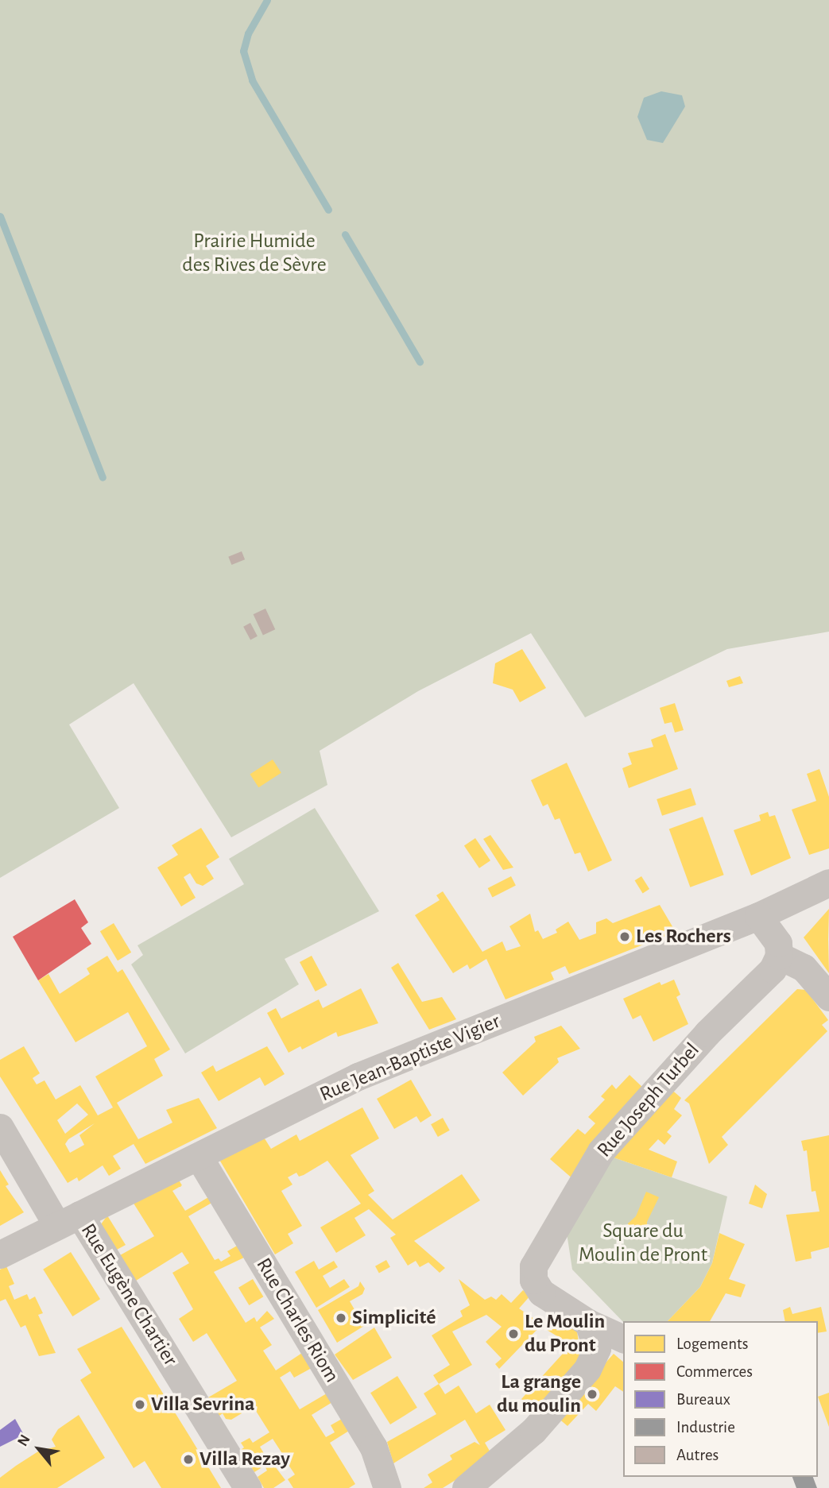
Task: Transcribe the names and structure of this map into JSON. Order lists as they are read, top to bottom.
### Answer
{
  "streets": {
    "street": [
      "Rue Jean-Baptiste Vigier",
      "Rue Joseph Turbel",
      "Rue Eugène Chartier",
      "Rue Charles Riom"
    ]
  },
  "crossings": [
    ["Rue Jean-Baptiste Vigier", "Rue Eugène Chartier"],
    ["Rue Jean-Baptiste Vigier", "Rue Charles Riom"]
  ],
  "parks": ["Prairie Humide des Rives de Sèvre", "Square du Moulin de Pront"],
  "places": [
    "Les Rochers",
    "Simplicité",
    "Le Moulin du Pront",
    "La grange du moulin",
    "Villa Sevrina",
    "Villa Rezay"
  ],
  "legend": [
    "Logements",
    "Commerces",
    "Bureaux",
    "Industrie",
    "Autres"
  ],
  "north": "top left"
}
